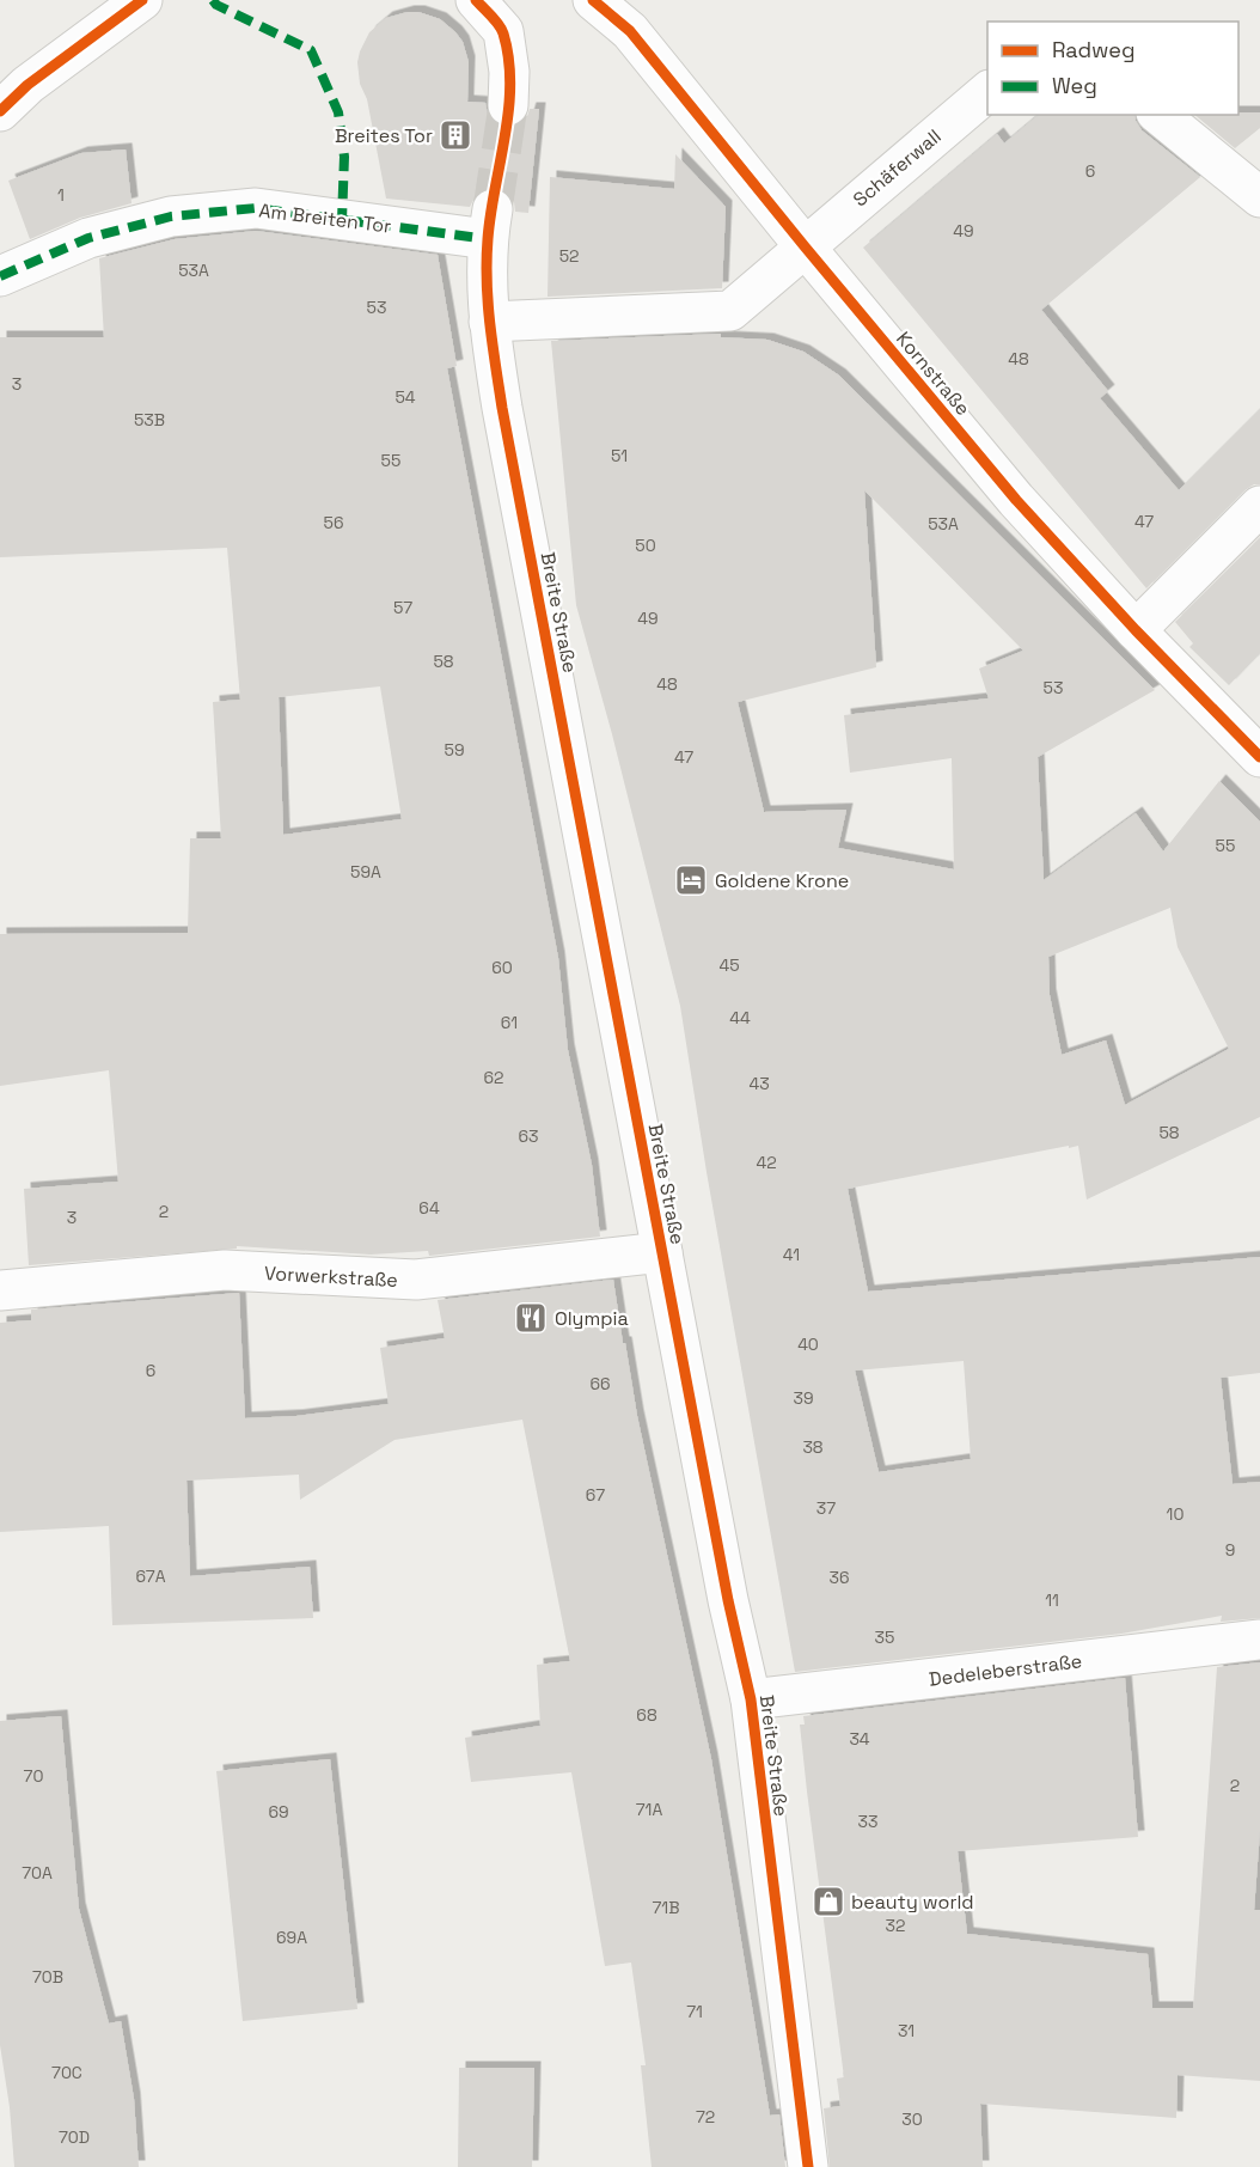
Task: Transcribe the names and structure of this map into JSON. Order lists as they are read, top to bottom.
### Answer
{
  "streets": {
    "street": [
      "Schäferwall",
      "Am Breiten Tor",
      "Kornstraße",
      "Breite Straße",
      "Vorwerkstraße",
      "Dedeleberstraße"
    ]
  },
  "crossings": [
    ["Schäferwall", "Kornstraße"],
    ["Schäferwall", "Breite Straße"],
    ["Am Breiten Tor", "Breite Straße"],
    ["Breite Straße", "Vorwerkstraße"],
    ["Breite Straße", "Dedeleberstraße"]
  ],
  "places": {
    "building": ["Breites Tor"],
    "hotel": ["Goldene Krone"],
    "restaurant": ["Olympia"],
    "shop": ["beauty world"]
  },
  "house_numbers": [
    "6",
    "1",
    "49",
    "52",
    "53A",
    "53",
    "48",
    "3",
    "54",
    "53B",
    "51",
    "55",
    "47",
    "56",
    "53A",
    "50",
    "57",
    "49",
    "58",
    "48",
    "53",
    "59",
    "47",
    "55",
    "59A",
    "45",
    "60",
    "44",
    "61",
    "62",
    "43",
    "58",
    "63",
    "42",
    "64",
    "2",
    "3",
    "41",
    "40",
    "6",
    "66",
    "39",
    "38",
    "67",
    "37",
    "10",
    "9",
    "67A",
    "36",
    "11",
    "35",
    "68",
    "34",
    "70",
    "2",
    "71A",
    "69",
    "33",
    "70A",
    "71B",
    "32",
    "69A",
    "70B",
    "71",
    "31",
    "70C",
    "72",
    "30",
    "70D"
  ],
  "legend": ["Radweg", "Weg"]
}
